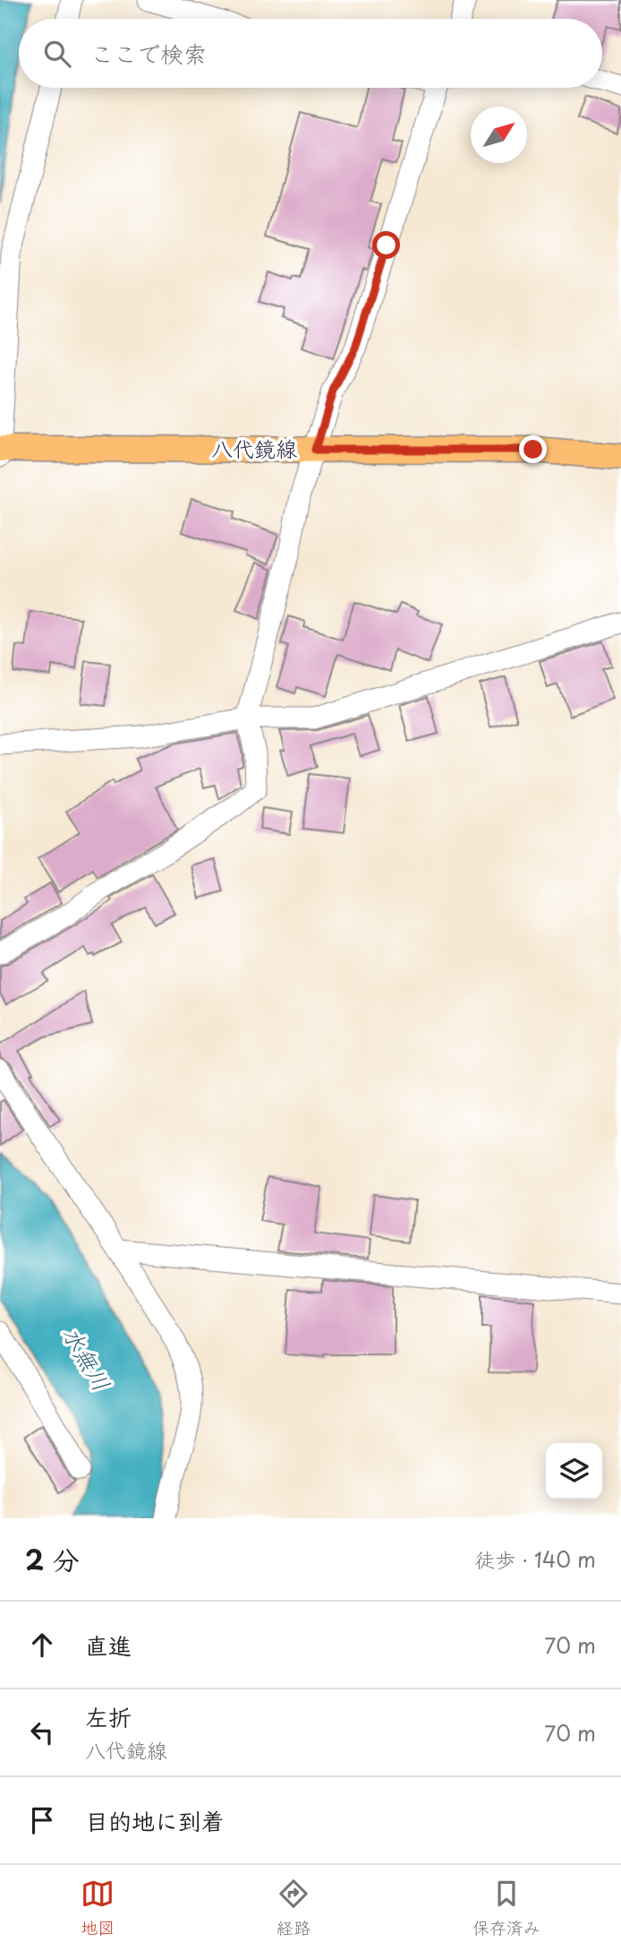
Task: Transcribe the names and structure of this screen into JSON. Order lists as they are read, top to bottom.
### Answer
{
  "streets": {
    "main road": ["八代鏡線"]
  },
  "water": ["水無川"],
  "north": "top right",
  "page": {
    "search": "ここで検索",
    "heading": ["2 分", "徒歩 · 140 m"],
    "list": [
      ["直進", "70 m"],
      ["左折", "八代鏡線", "70 m"],
      "目的地に到着"
    ],
    "nav": ["地図", "経路", "保存済み"]
  }
}
